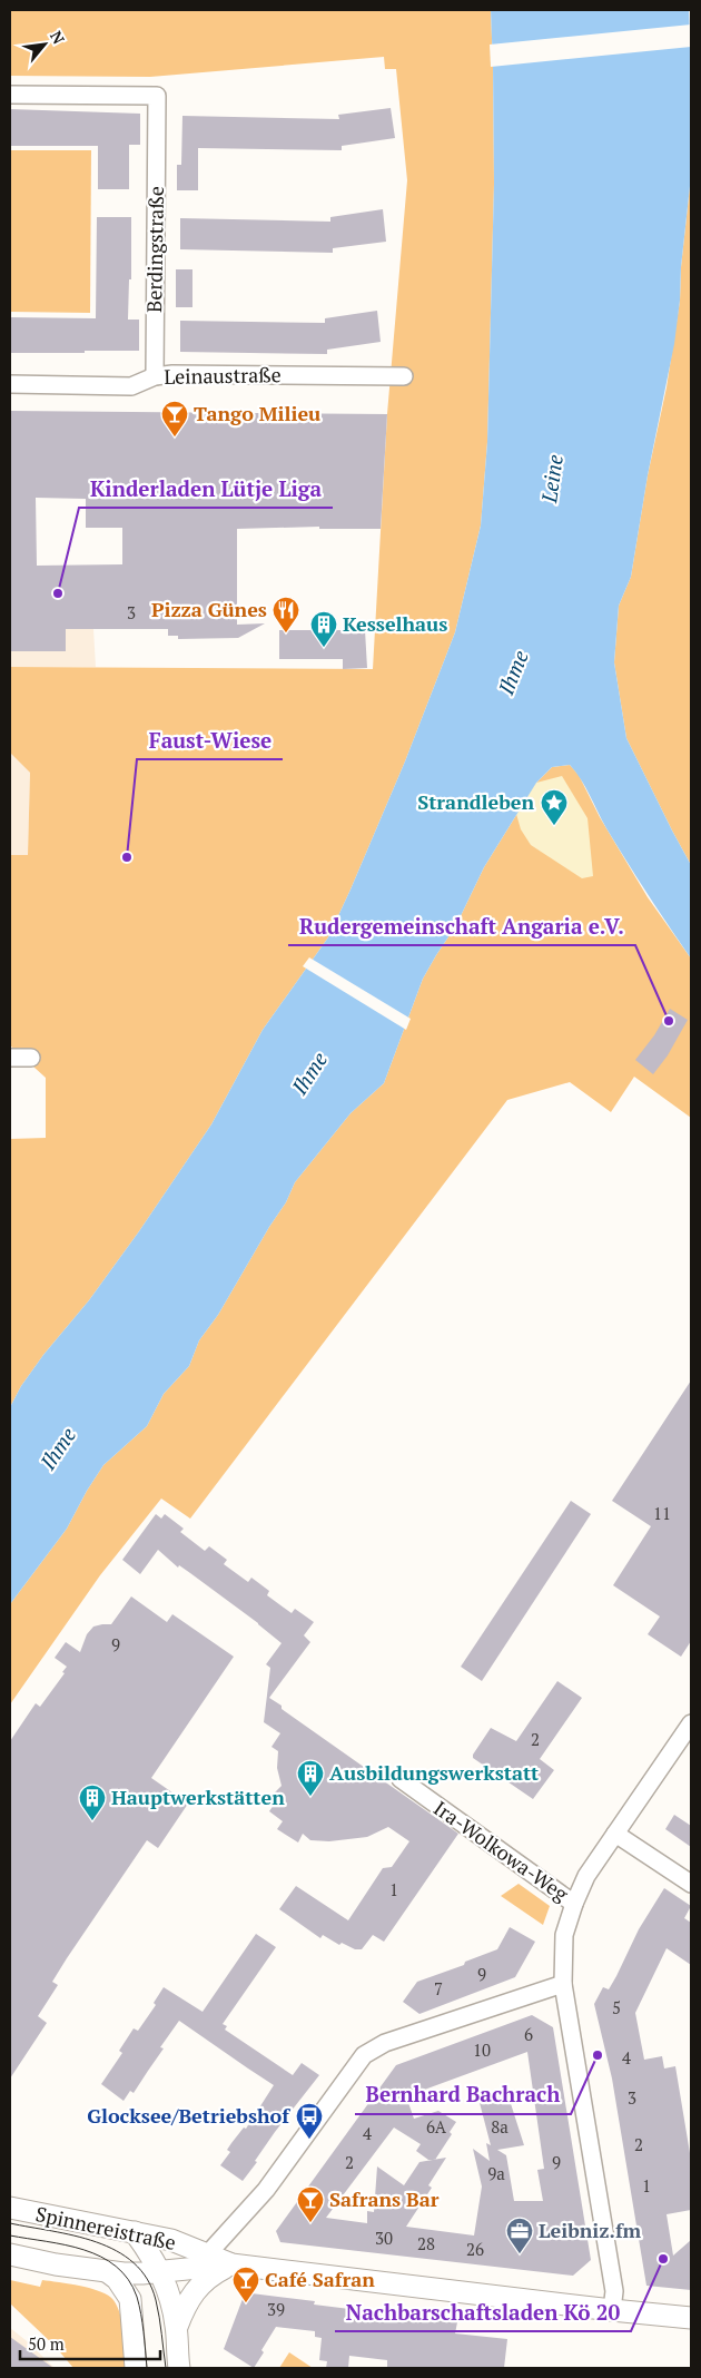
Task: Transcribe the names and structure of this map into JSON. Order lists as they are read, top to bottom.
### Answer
{
  "streets": {
    "street": [
      "Berdingstraße",
      "Leinaustraße",
      "Ira-Wolkowa-Weg",
      "Spinnereistraße"
    ]
  },
  "crossings": [
    ["Berdingstraße", "Leinaustraße"]
  ],
  "water": ["Leine", "Ihme"],
  "places": {
    "bar": ["Tango Milieu", "Safrans Bar", "Café Safran"],
    "other": [
      "Kinderladen Lütje Liga",
      "Faust-Wiese",
      "Rudergemeinschaft Angaria e.V.",
      "Bernhard Bachrach",
      "Nachbarschaftsladen Kö 20"
    ],
    "restaurant": ["Pizza Günes"],
    "building": ["Kesselhaus", "Ausbildungswerkstatt", "Hauptwerkstätten"],
    "place": ["Strandleben"],
    "bus stop": ["Glocksee/Betriebshof"],
    "office": ["Leibniz.fm"]
  },
  "house_numbers": [
    "3",
    "11",
    "9",
    "2",
    "1",
    "9",
    "7",
    "5",
    "6",
    "10",
    "4",
    "3",
    "6A",
    "8a",
    "4",
    "2",
    "2",
    "9",
    "9a",
    "1",
    "30",
    "28",
    "26",
    "39"
  ],
  "scale_bar": "50 m",
  "north": "top right"
}
